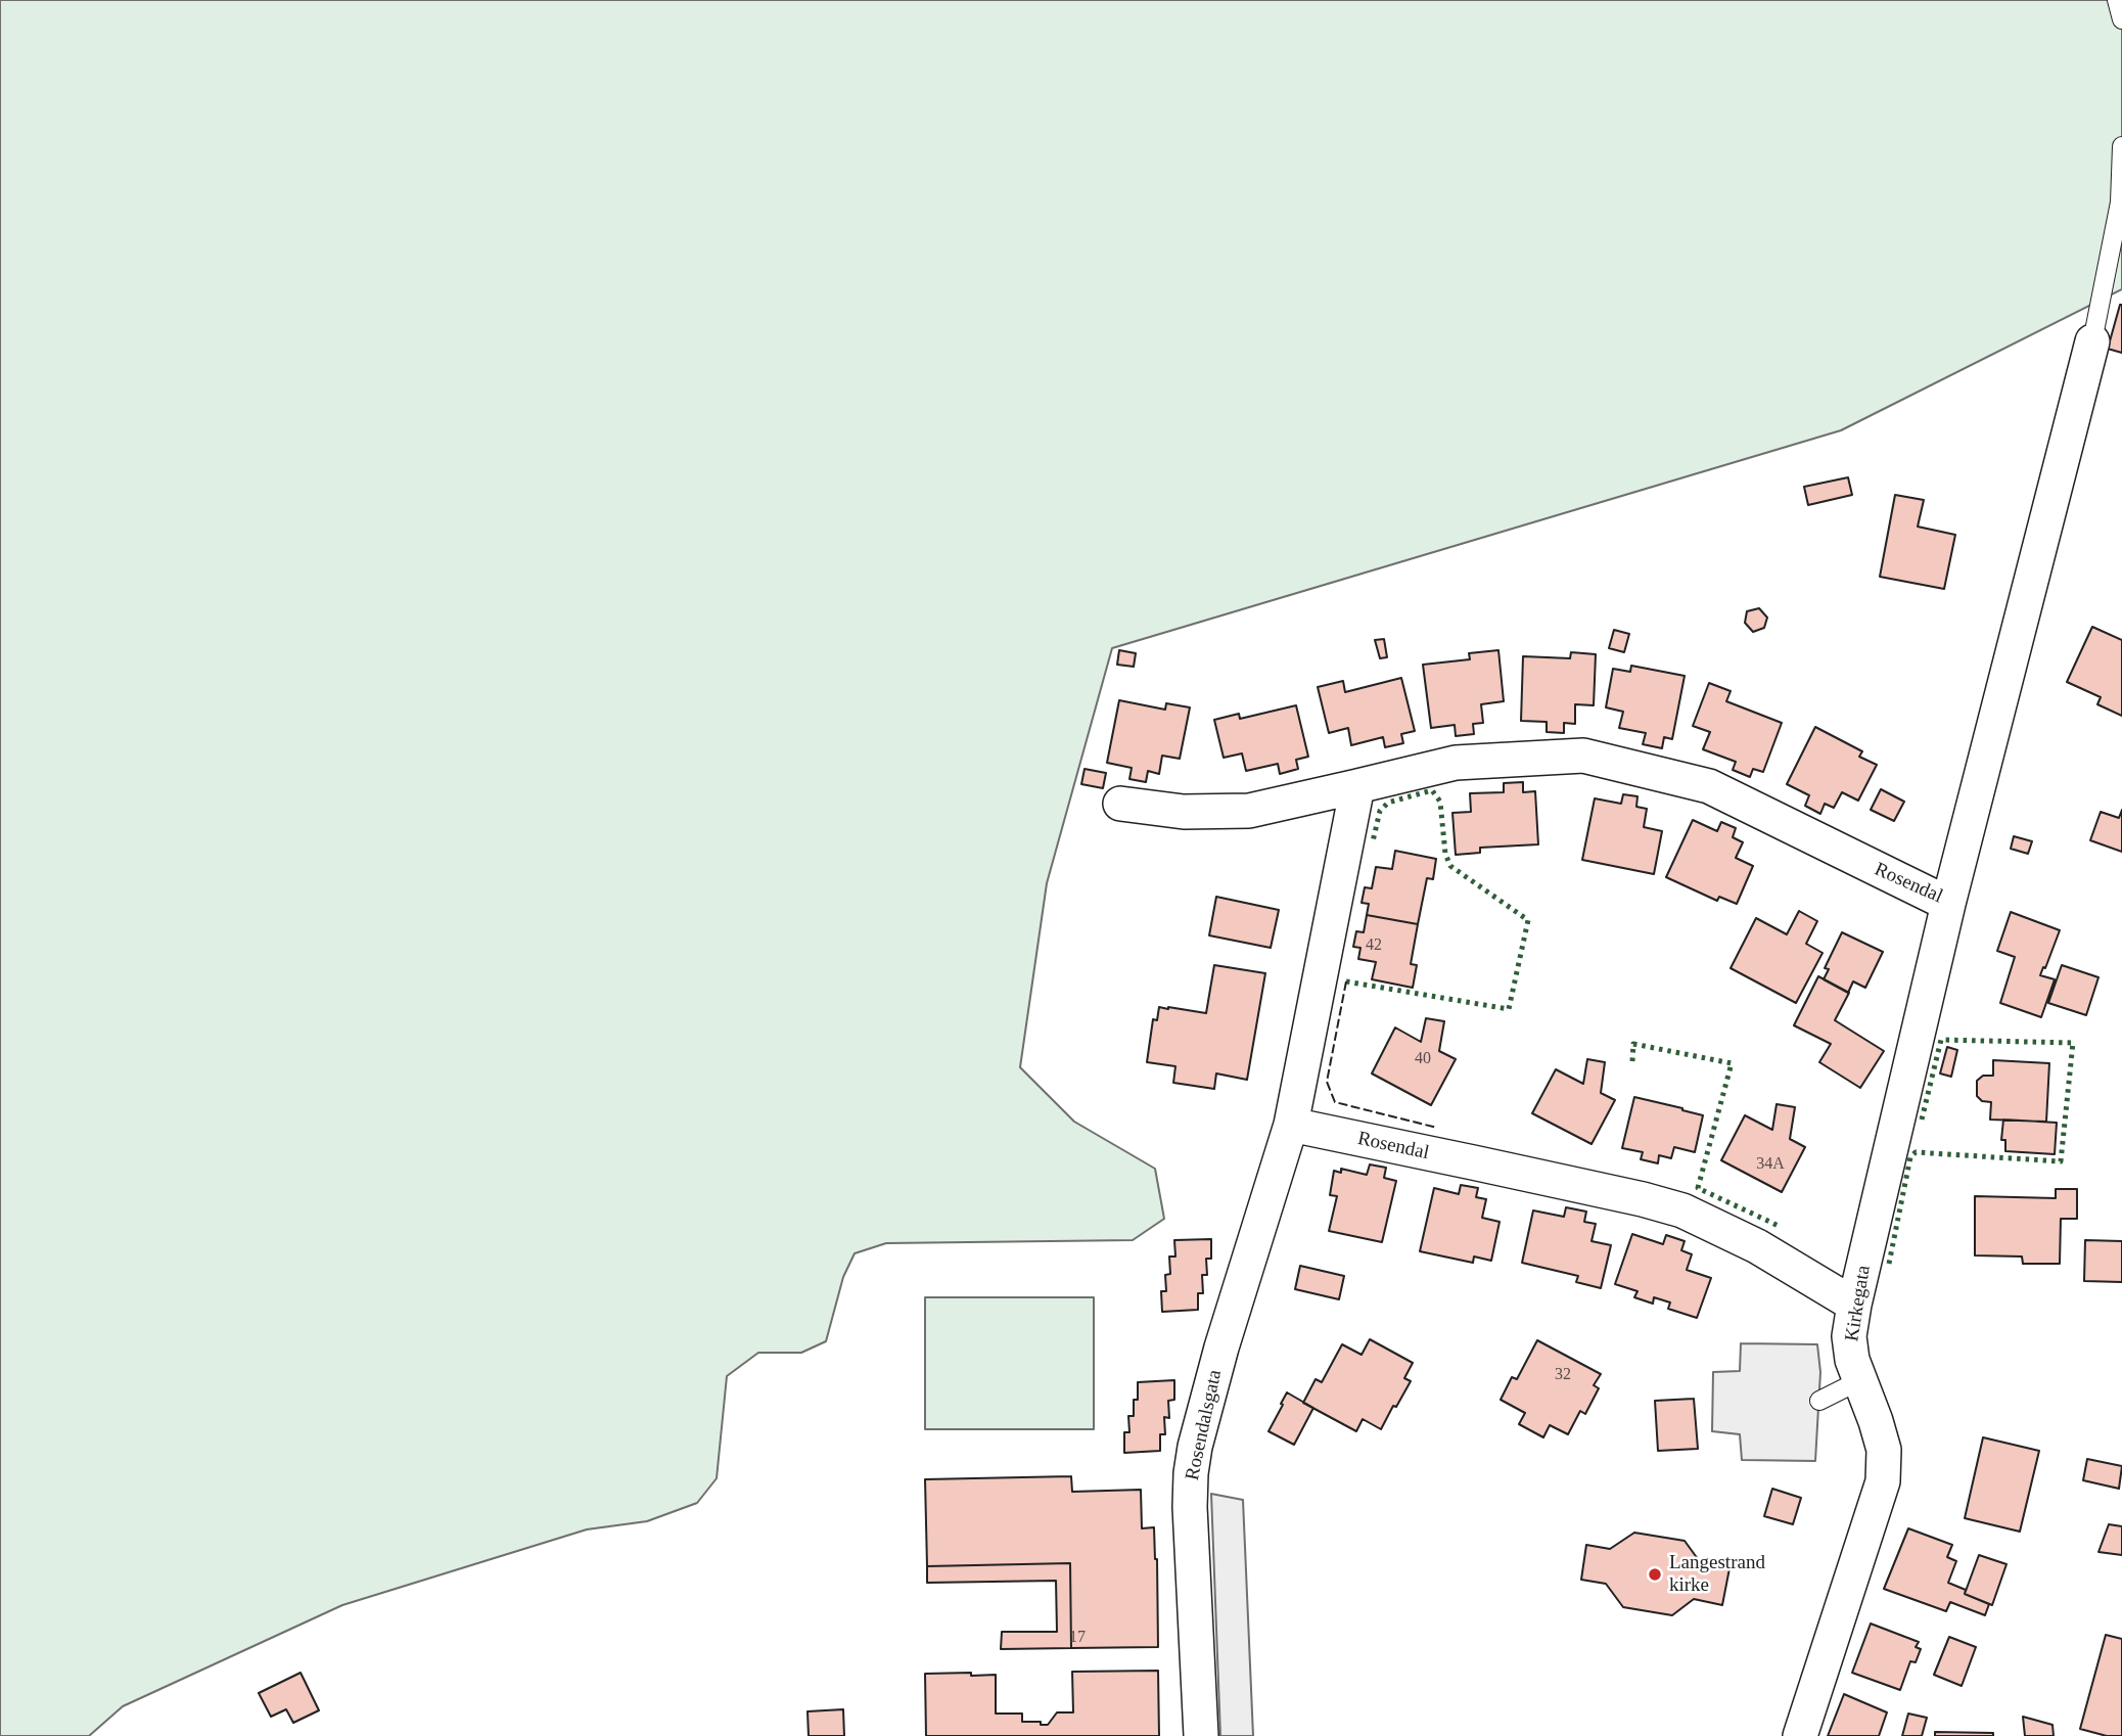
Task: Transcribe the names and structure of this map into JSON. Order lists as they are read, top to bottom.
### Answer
{
  "streets": {
    "street": ["Rosendal", "Kirkegata", "Rosendalsgata"]
  },
  "crossings": [
    ["Rosendal", "Kirkegata"],
    ["Rosendal", "Rosendalsgata"]
  ],
  "places": ["Langestrand kirke"],
  "house_numbers": [
    "42",
    "40",
    "34A",
    "32",
    "17"
  ]
}
